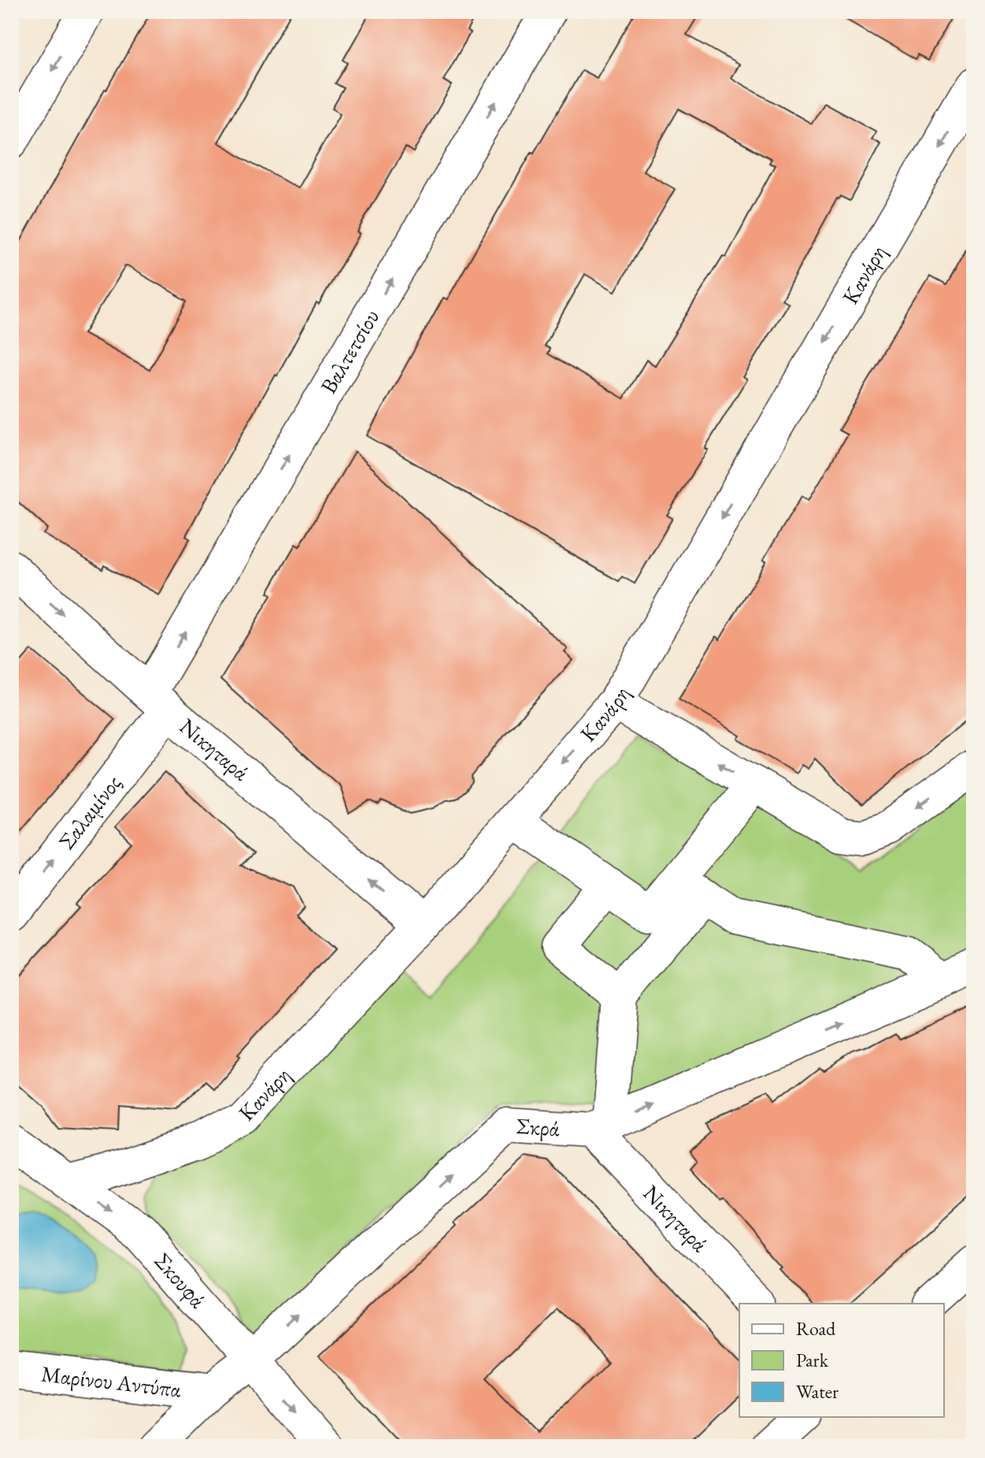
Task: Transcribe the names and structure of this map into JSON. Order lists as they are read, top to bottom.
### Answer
{
  "streets": {
    "street": [
      "Κανάρη",
      "Βαλτετσίου",
      "Νικηταρά",
      "Σαλαμίνος",
      "Σκρά",
      "Σκουφά",
      "Μαρίνου Αντύπα"
    ]
  },
  "crossings": [
    ["Κανάρη", "Νικηταρά"],
    ["Κανάρη", "Σκουφά"],
    ["Βαλτετσίου", "Νικηταρά"],
    ["Βαλτετσίου", "Σαλαμίνος"],
    ["Νικηταρά", "Σαλαμίνος"],
    ["Νικηταρά", "Σκρά"],
    ["Σκρά", "Σκουφά"],
    ["Σκρά", "Μαρίνου Αντύπα"]
  ],
  "one_way": [
    "Κανάρη",
    "Βαλτετσίου",
    "Σαλαμίνος",
    "Σκρά",
    "Σκουφά"
  ],
  "legend": ["Road", "Park", "Water"]
}
